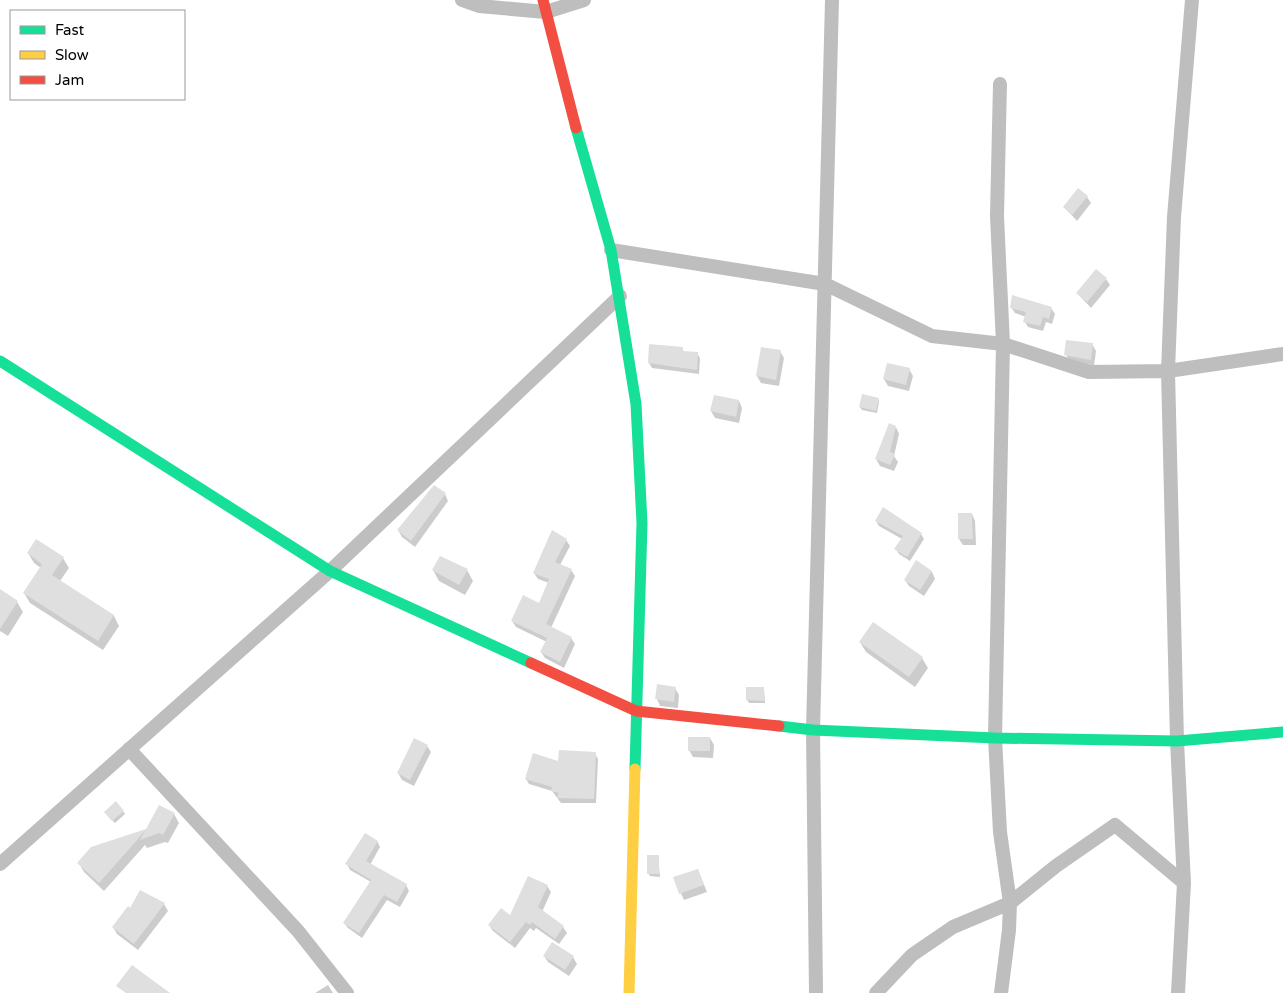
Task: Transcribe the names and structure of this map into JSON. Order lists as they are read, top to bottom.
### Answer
{
  "legend": ["Fast", "Slow", "Jam"]
}
